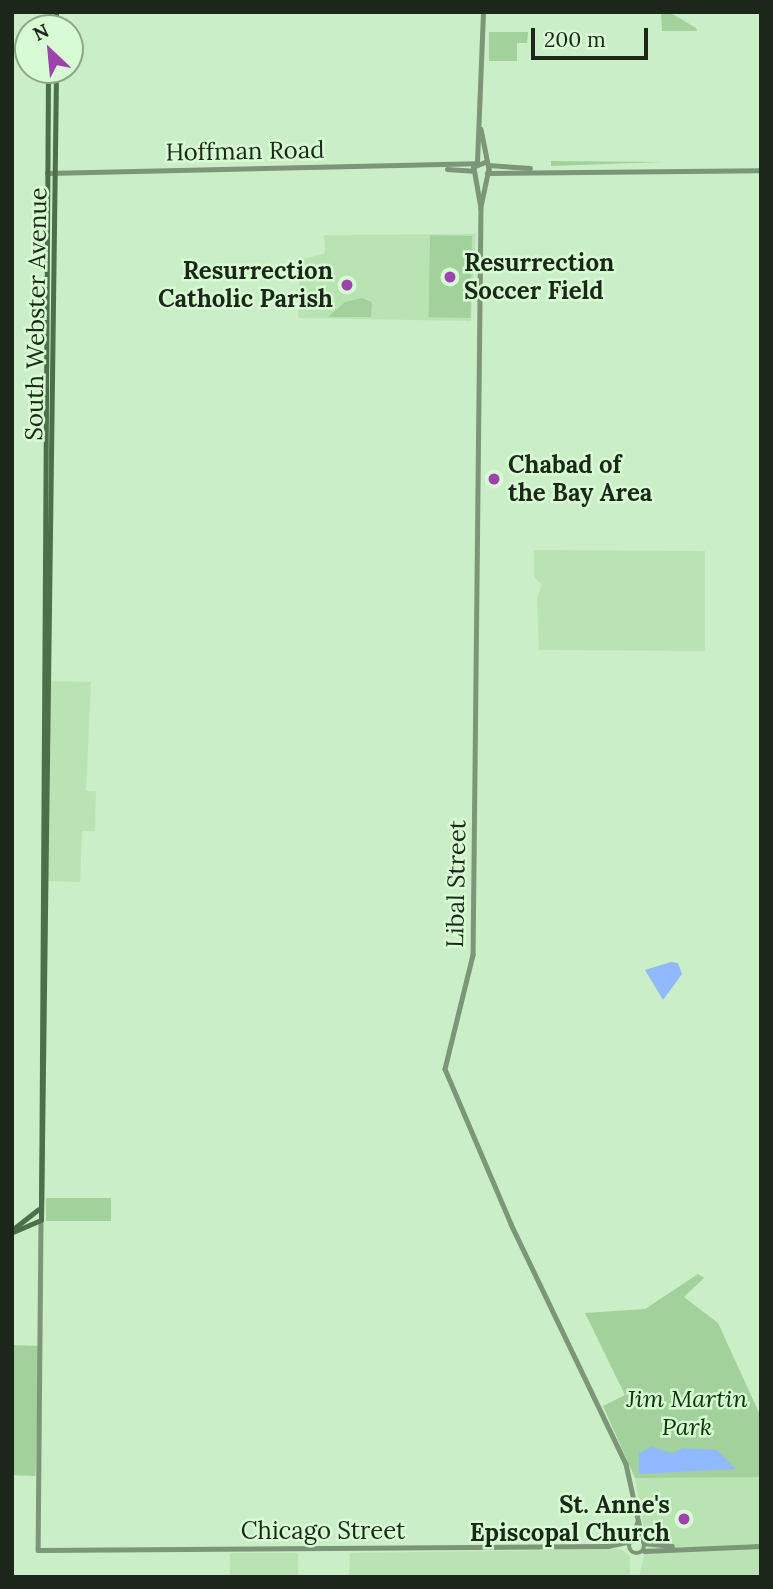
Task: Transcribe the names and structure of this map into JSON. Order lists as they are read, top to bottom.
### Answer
{
  "streets": {
    "main road": ["South Webster Avenue"],
    "street": ["Hoffman Road", "Libal Street", "Chicago Street"]
  },
  "crossings": [
    ["Hoffman Road", "South Webster Avenue"],
    ["Hoffman Road", "Libal Street"],
    ["South Webster Avenue", "Chicago Street"],
    ["Libal Street", "Chicago Street"]
  ],
  "parks": ["Jim Martin Park"],
  "places": [
    "Resurrection Soccer Field",
    "Resurrection Catholic Parish",
    "Chabad of the Bay Area",
    "St. Anne's Episcopal Church"
  ],
  "scale_bar": "200 m",
  "north": "top left"
}
